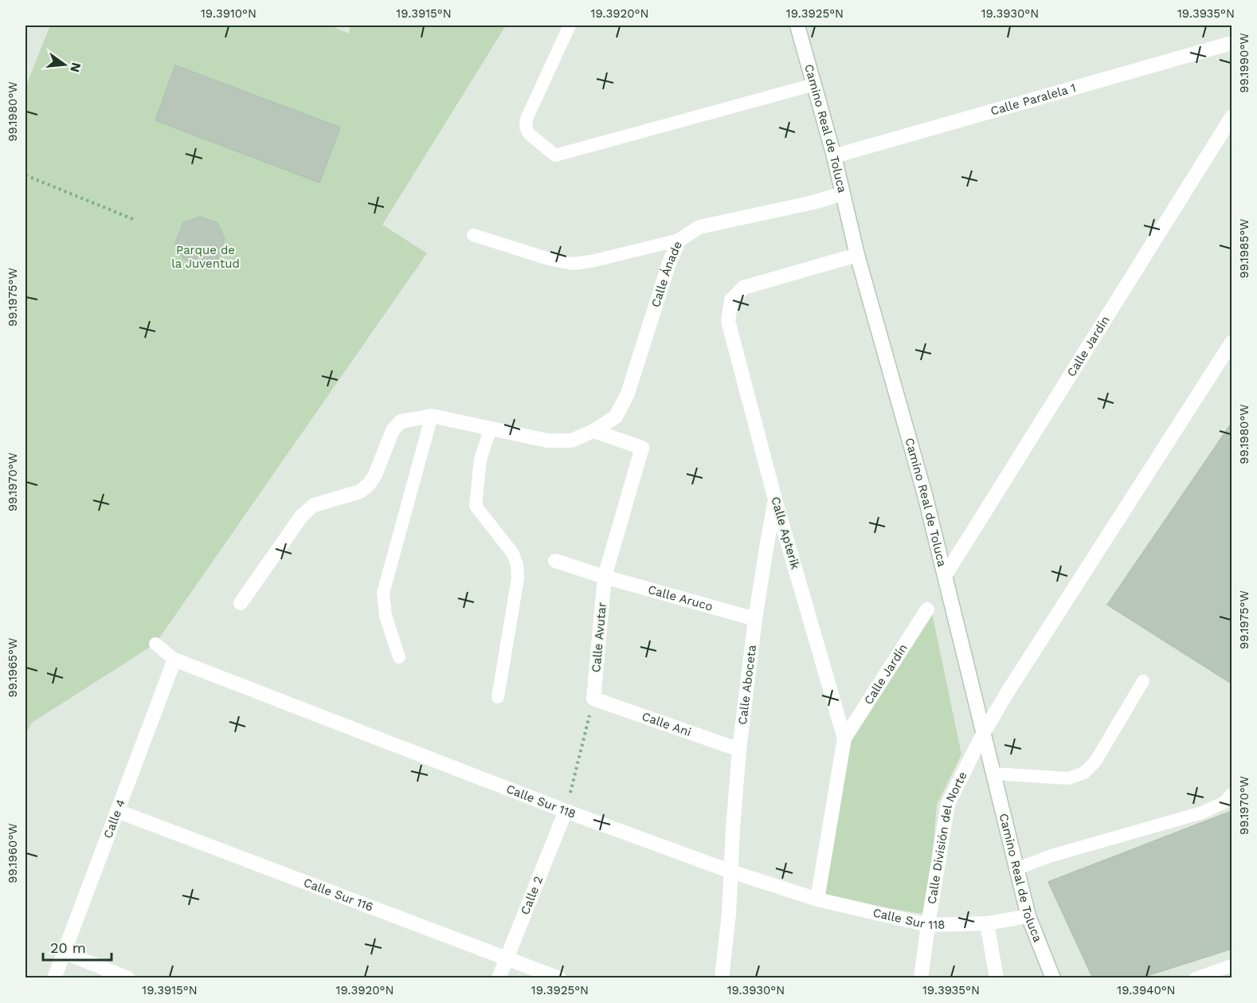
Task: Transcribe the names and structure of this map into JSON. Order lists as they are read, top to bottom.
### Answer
{
  "streets": {
    "street": [
      "Calle Paralela 1",
      "Camino Real de Toluca",
      "Calle Ánade",
      "Calle Jardín",
      "Calle Apterik",
      "Calle Aruco",
      "Calle Avutar",
      "Calle Aboceta",
      "Calle Ani",
      "Calle Sur 118",
      "Calle 4",
      "Calle División del Norte",
      "Calle Sur 116",
      "Calle 2"
    ]
  },
  "crossings": [
    ["Calle Paralela 1", "Camino Real de Toluca"],
    ["Camino Real de Toluca", "Calle Ánade"],
    ["Camino Real de Toluca", "Calle Jardín"],
    ["Camino Real de Toluca", "Calle Apterik"],
    ["Camino Real de Toluca", "Calle Sur 118"],
    ["Camino Real de Toluca", "Calle División del Norte"],
    ["Calle Jardín", "Calle Apterik"],
    ["Calle Apterik", "Calle Aboceta"],
    ["Calle Apterik", "Calle Sur 118"],
    ["Calle Aruco", "Calle Avutar"],
    ["Calle Aruco", "Calle Aboceta"],
    ["Calle Avutar", "Calle Ani"],
    ["Calle Aboceta", "Calle Ani"],
    ["Calle Aboceta", "Calle Sur 118"],
    ["Calle Sur 118", "Calle 4"],
    ["Calle Sur 118", "Calle División del Norte"],
    ["Calle Sur 118", "Calle 2"],
    ["Calle 4", "Calle Sur 116"],
    ["Calle Sur 116", "Calle 2"]
  ],
  "parks": ["Parque de la Juventud"],
  "scale_bar": "20 m",
  "north": "right",
  "coordinates": [
    "19.3910°N",
    "19.3915°N",
    "19.3920°N",
    "19.3925°N",
    "19.3930°N",
    "19.3935°N",
    "99.1990°W",
    "99.1980°W",
    "99.1985°W",
    "99.1975°W",
    "99.1970°W",
    "99.1965°W",
    "99.1960°W",
    "19.3940°N"
  ]
}
